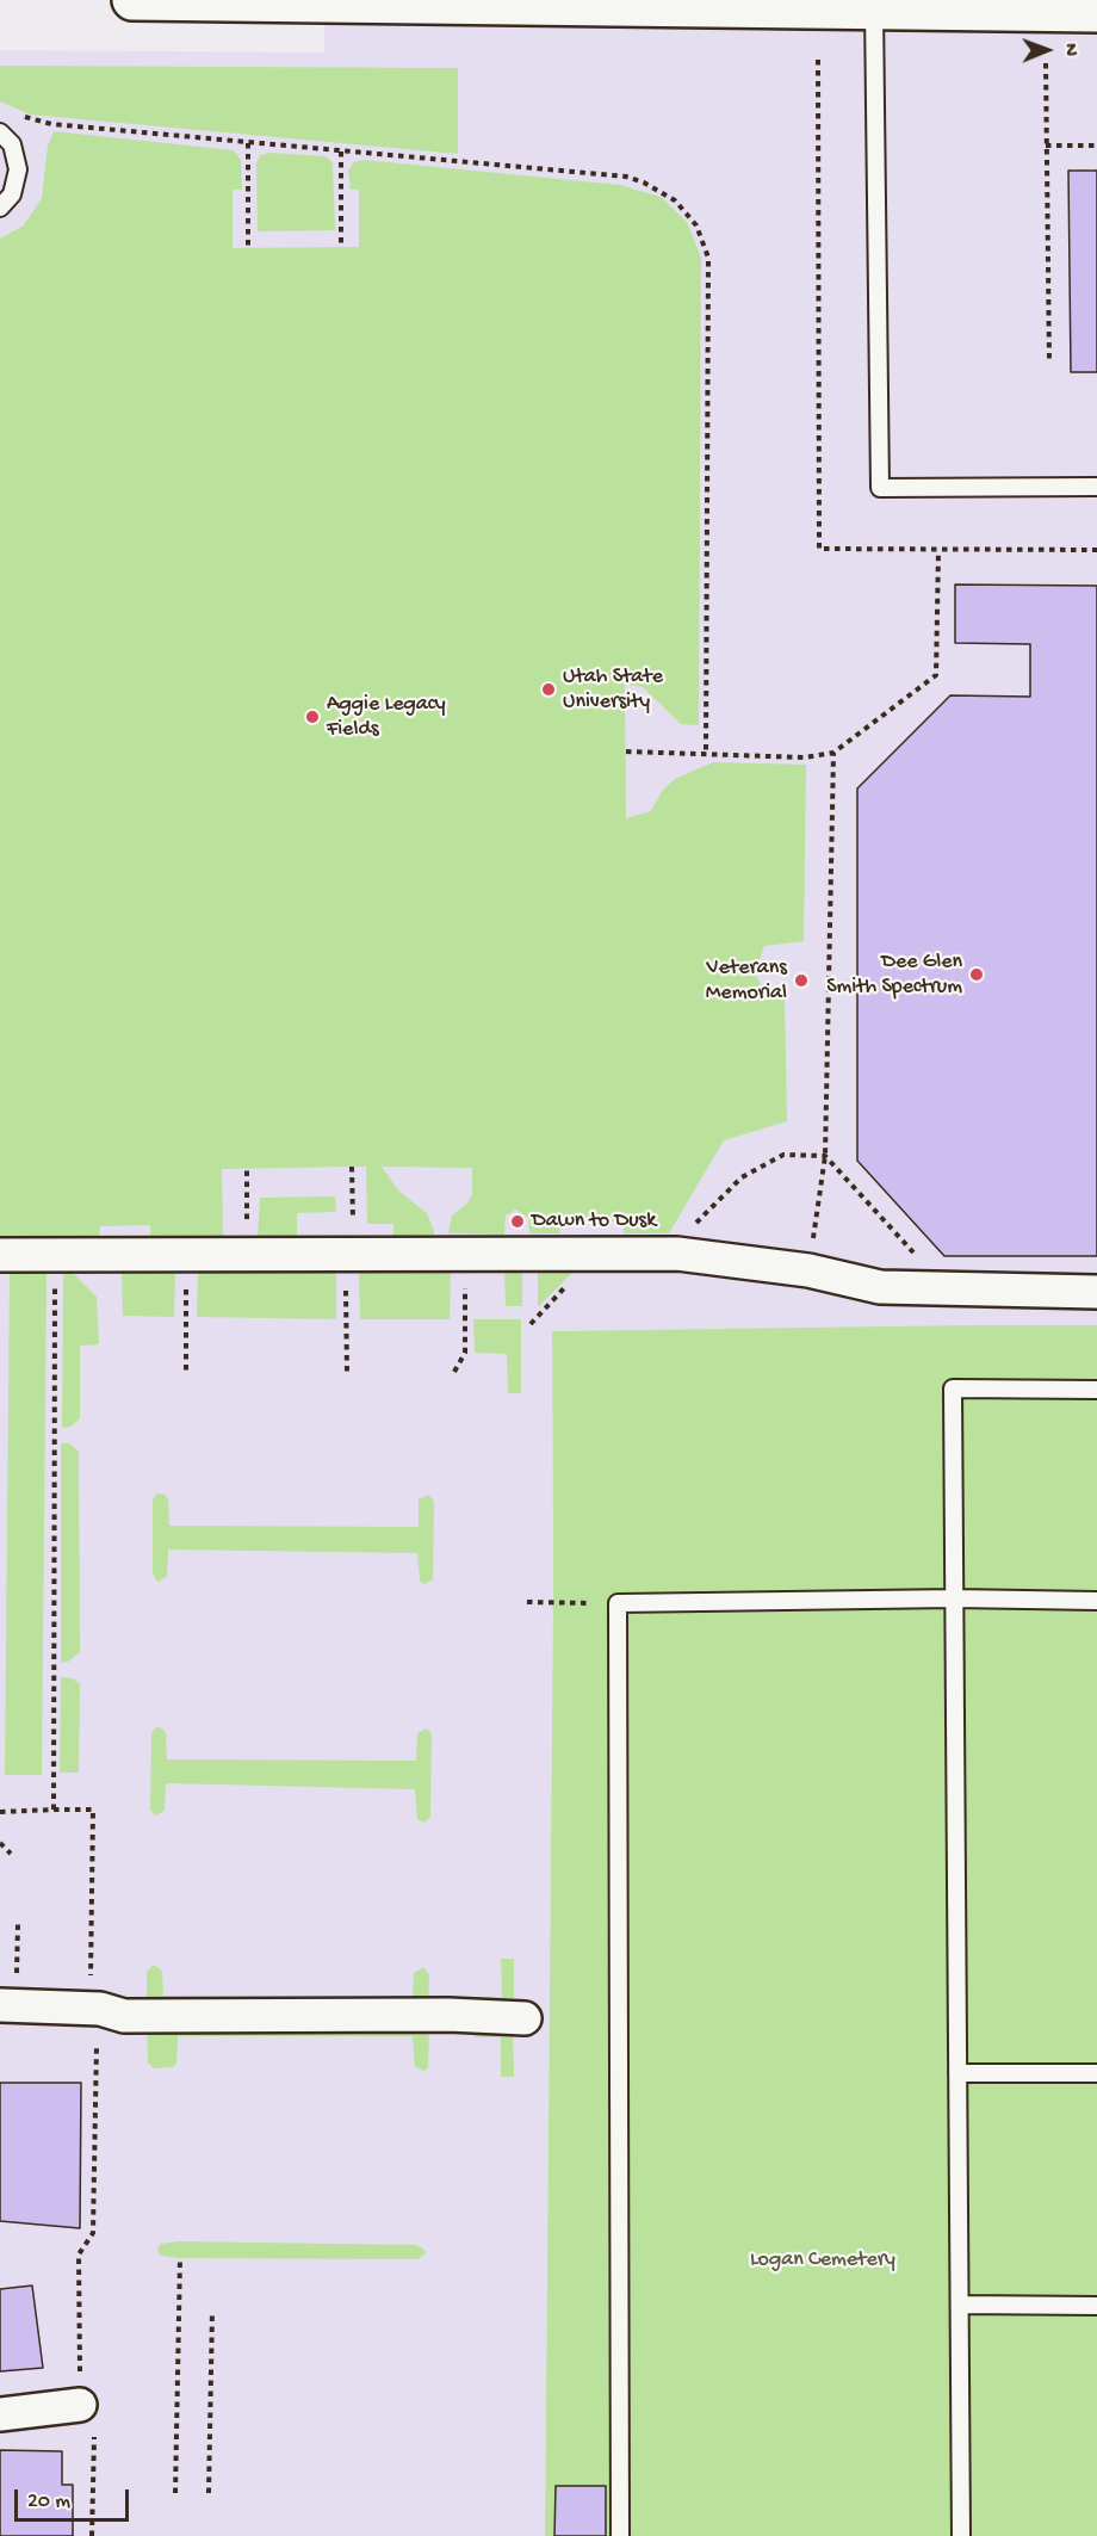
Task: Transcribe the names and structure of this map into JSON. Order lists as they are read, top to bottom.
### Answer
{
  "parks": ["Logan Cemetery"],
  "places": [
    "Utah State University",
    "Aggie Legacy Fields",
    "Dee Glen Smith Spectrum",
    "Veterans Memorial",
    "Dawn to Dusk"
  ],
  "scale_bar": "20 m",
  "north": "right"
}
